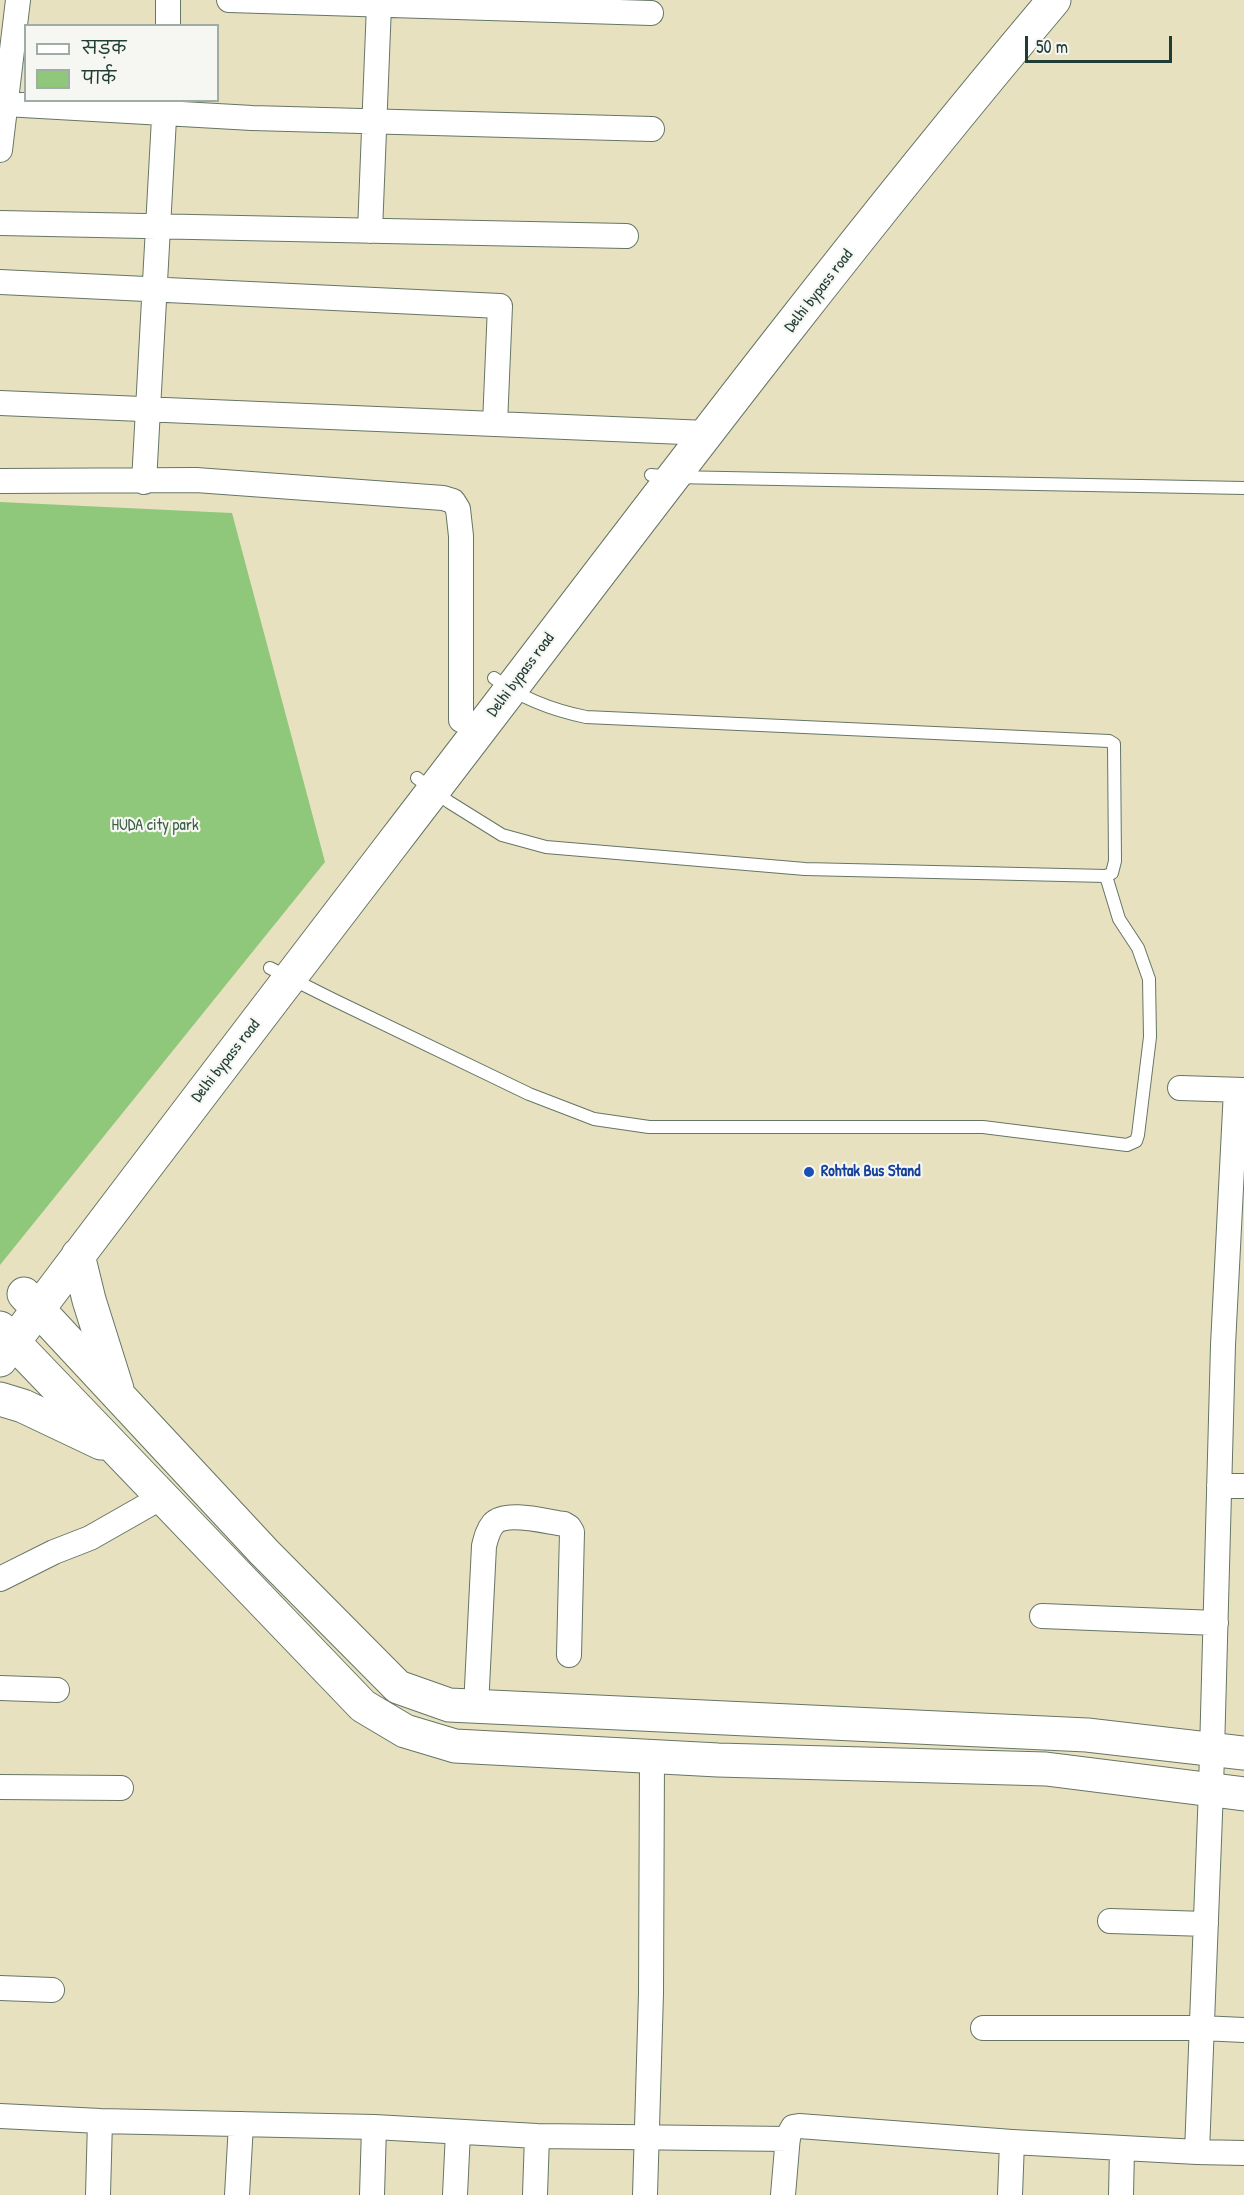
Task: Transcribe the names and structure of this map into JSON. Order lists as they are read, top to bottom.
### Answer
{
  "streets": {
    "main road": ["Delhi bypass road"]
  },
  "parks": ["HUDA city park"],
  "places": ["Rohtak Bus Stand"],
  "legend": ["सड़क", "पार्क"],
  "scale_bar": "50 m"
}
